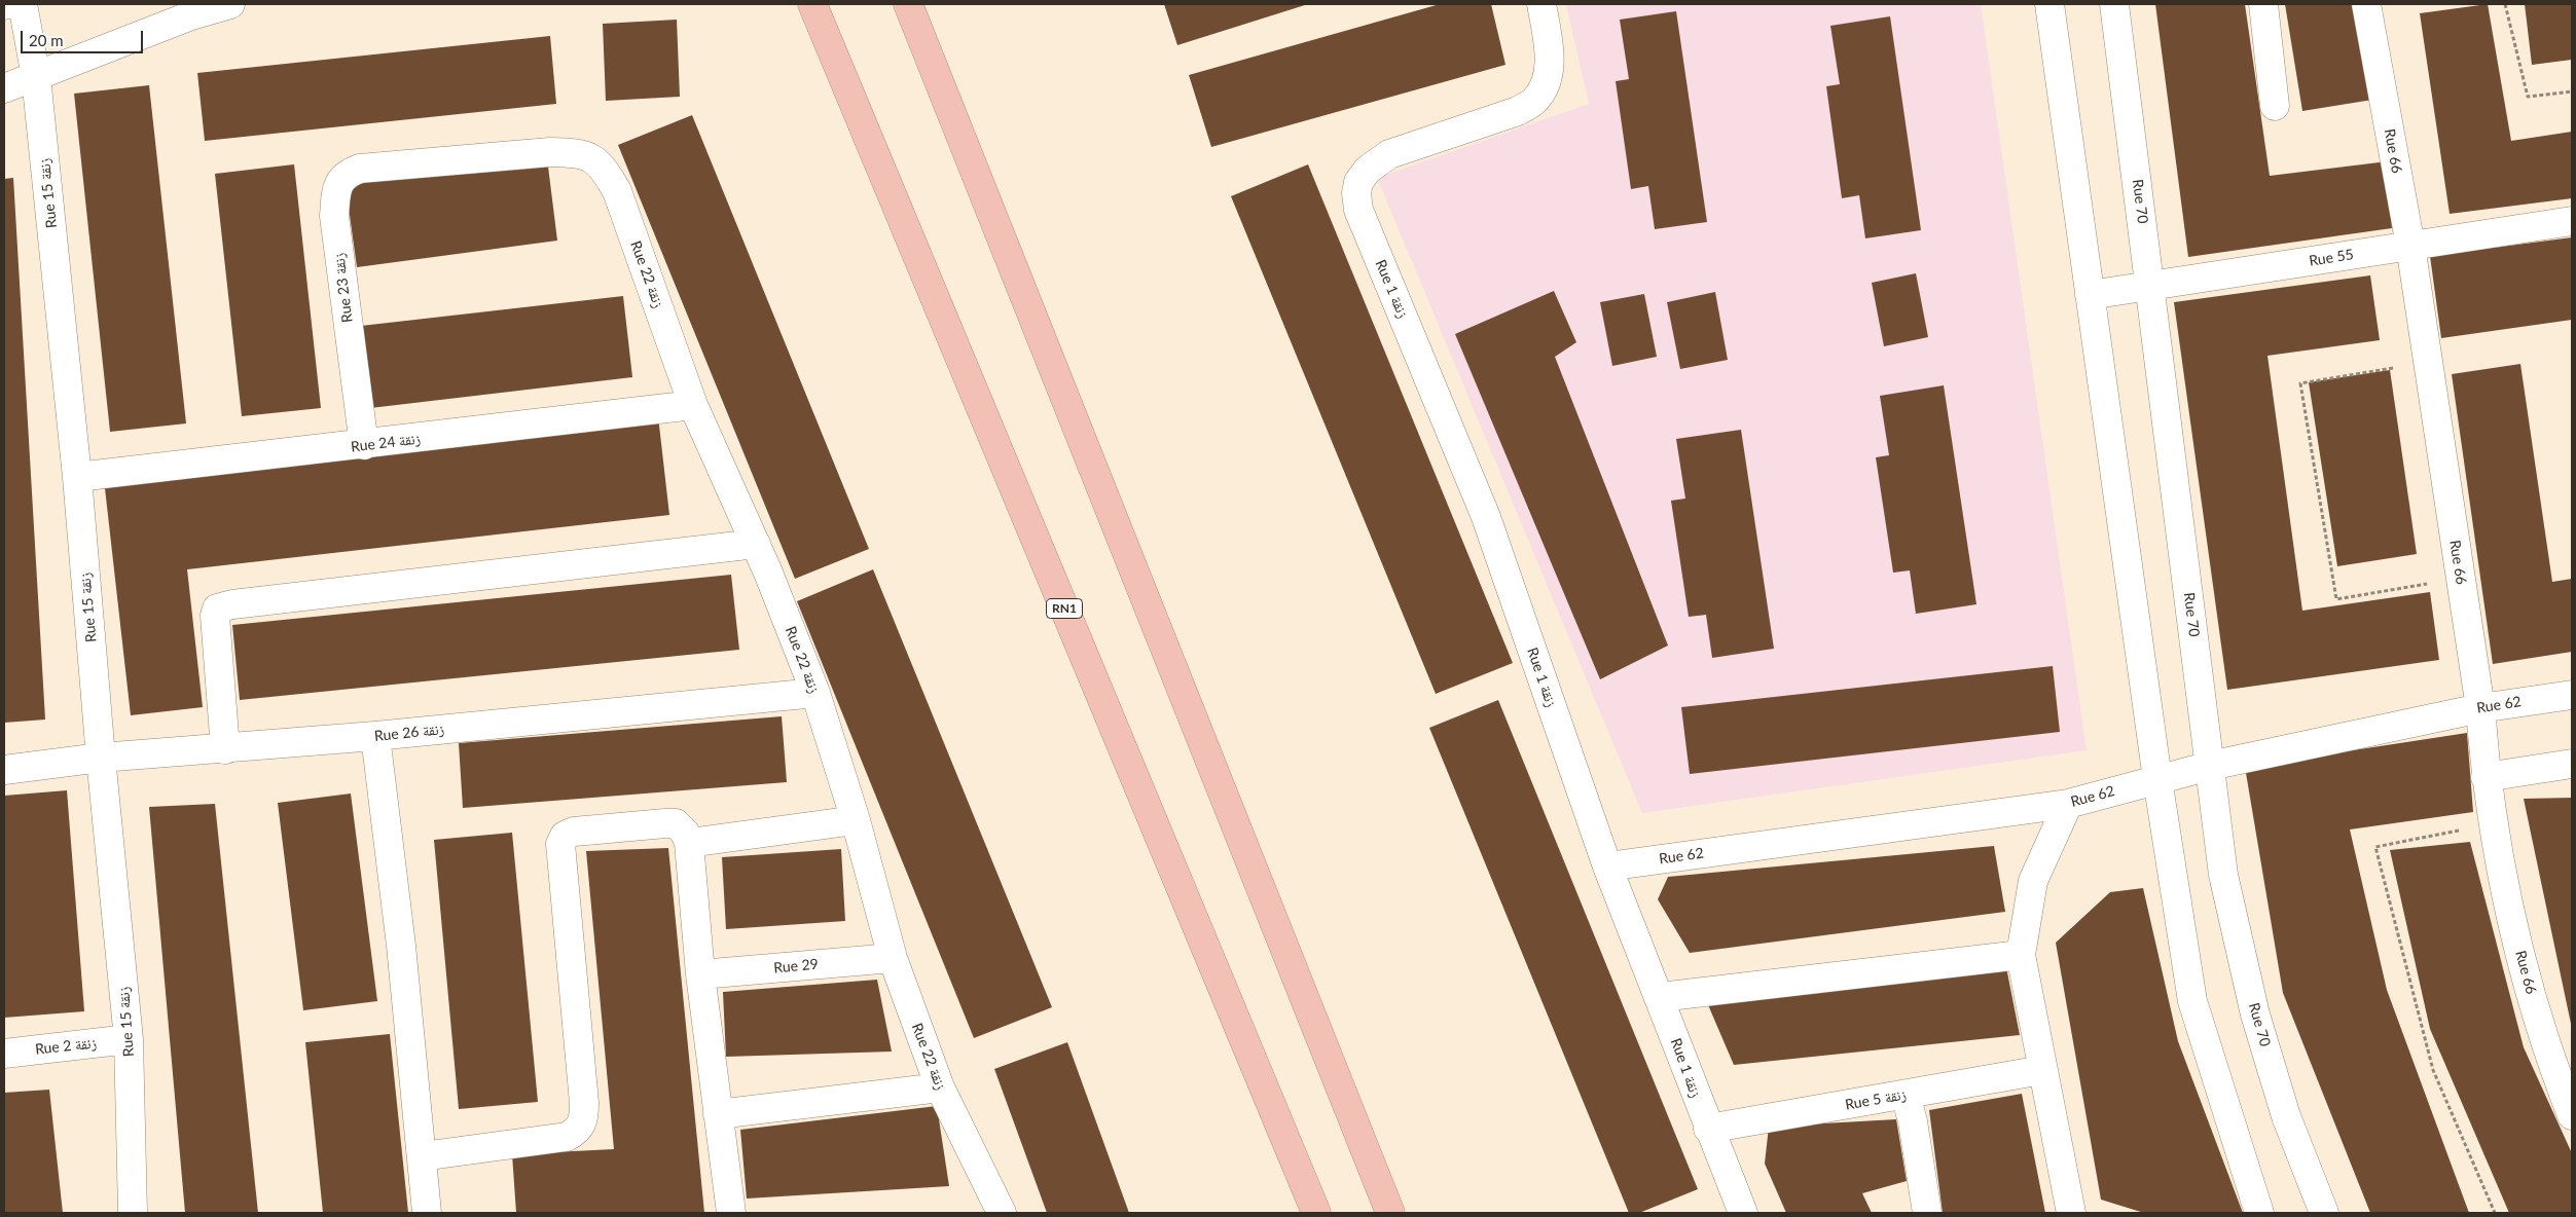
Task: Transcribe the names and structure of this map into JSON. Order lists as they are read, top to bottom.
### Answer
{
  "streets": {
    "highway": ["RN1"],
    "street": [
      "Rue 66",
      "Rue 15 زنقة",
      "Rue 70",
      "Rue 55",
      "Rue 22 زنقة",
      "Rue 23 زنقة",
      "Rue 1 زنقة",
      "Rue 24 زنقة",
      "Rue 62",
      "Rue 26 زنقة",
      "Rue 29",
      "Rue 2 زنقة",
      "Rue 5 زنقة"
    ]
  },
  "crossings": [
    ["Rue 66", "Rue 55"],
    ["Rue 66", "Rue 62"],
    ["Rue 15 زنقة", "Rue 24 زنقة"],
    ["Rue 15 زنقة", "Rue 26 زنقة"],
    ["Rue 15 زنقة", "Rue 2 زنقة"],
    ["Rue 70", "Rue 55"],
    ["Rue 70", "Rue 62"],
    ["Rue 22 زنقة", "Rue 23 زنقة"],
    ["Rue 22 زنقة", "Rue 24 زنقة"],
    ["Rue 22 زنقة", "Rue 26 زنقة"],
    ["Rue 22 زنقة", "Rue 29"],
    ["Rue 23 زنقة", "Rue 24 زنقة"],
    ["Rue 1 زنقة", "Rue 62"],
    ["Rue 1 زنقة", "Rue 5 زنقة"]
  ],
  "scale_bar": "20 m"
}
